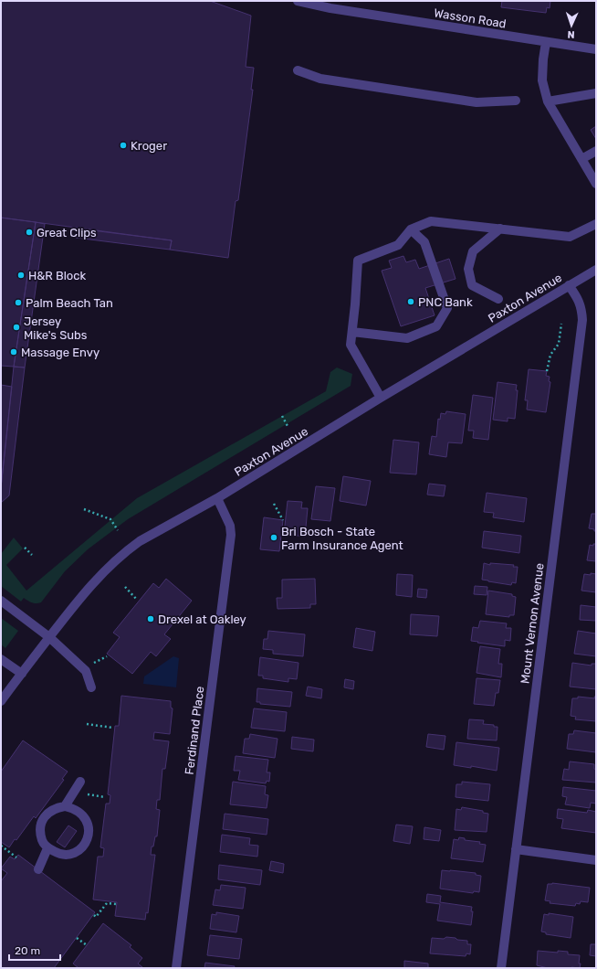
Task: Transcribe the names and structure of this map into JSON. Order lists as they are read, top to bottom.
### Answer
{
  "streets": {
    "street": [
      "Wasson Road",
      "Paxton Avenue",
      "Mount Vernon Avenue",
      "Ferdinand Place"
    ]
  },
  "crossings": [
    ["Paxton Avenue", "Mount Vernon Avenue"],
    ["Paxton Avenue", "Ferdinand Place"]
  ],
  "places": [
    "Kroger",
    "Great Clips",
    "H&R Block",
    "PNC Bank",
    "Palm Beach Tan",
    "Jersey Mike's Subs",
    "Massage Envy",
    "Bri Bosch - State Farm Insurance Agent",
    "Drexel at Oakley"
  ],
  "scale_bar": "20 m",
  "north": "bottom"
}
